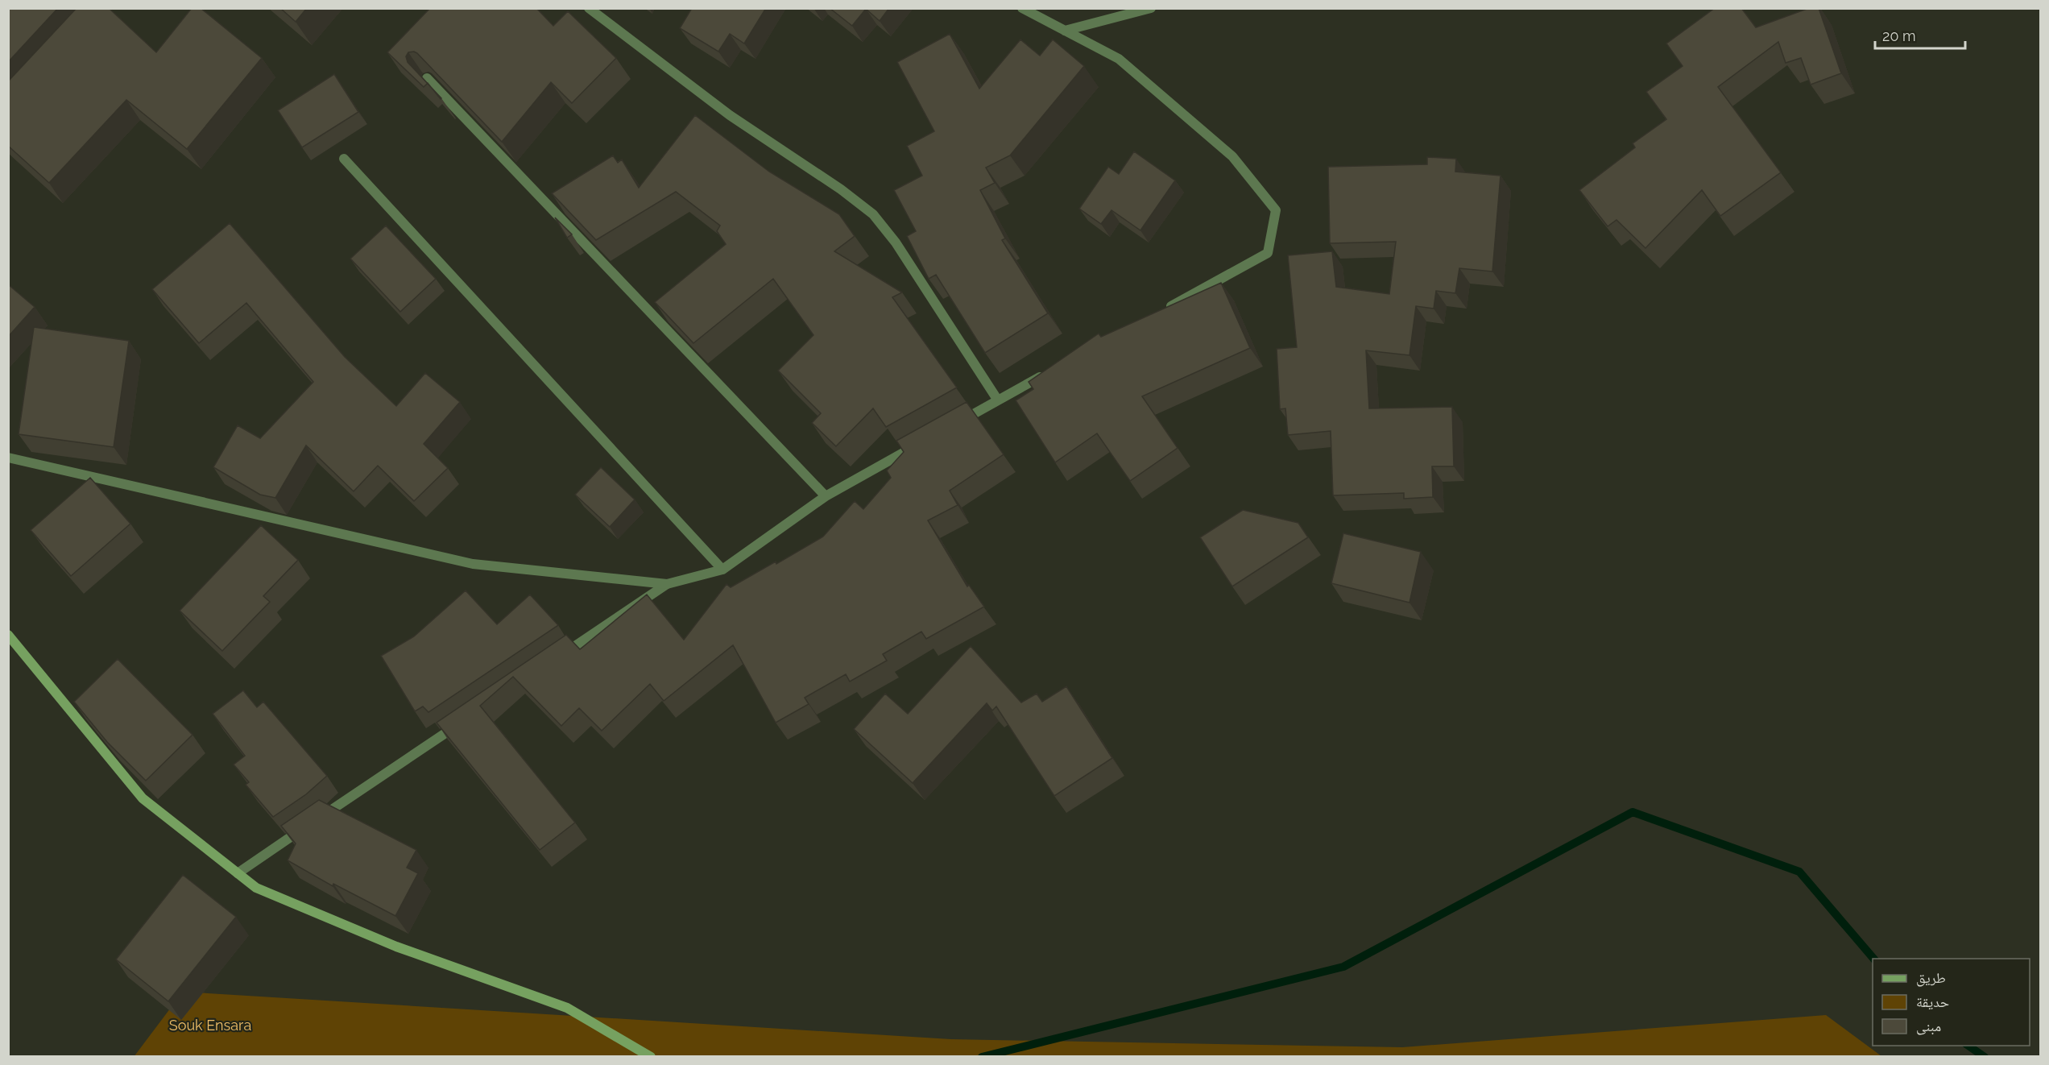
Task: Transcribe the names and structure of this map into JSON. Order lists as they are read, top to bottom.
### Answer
{
  "parks": ["Souk Ensara"],
  "legend": ["طريق", "حديقة", "مبنى"],
  "scale_bar": "20 m"
}
